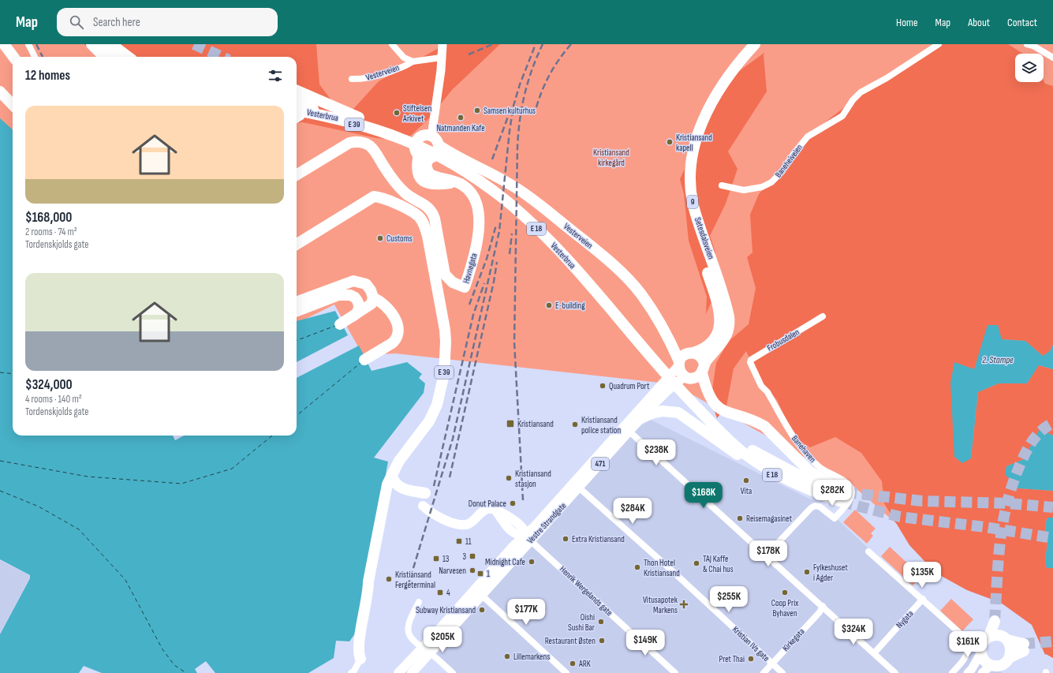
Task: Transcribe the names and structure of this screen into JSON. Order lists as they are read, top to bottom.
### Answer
{
  "streets": {
    "highway": [
      "Vesterveien",
      "Vesterbrua",
      "E 39",
      "9",
      "E 18",
      "Setesdalsveien",
      "Havnegata"
    ],
    "main road": ["471", "Vestre Strandgate"],
    "street": [
      "Baneheiveien",
      "Frobusdalen",
      "Banehaven",
      "Henrik Wergelands gate",
      "Nygata",
      "Kirkegata",
      "Kristian IVs gate"
    ]
  },
  "crossings": [
    ["Vesterveien", "E 39"],
    ["Vesterveien", "E 18"],
    ["Vesterveien", "Setesdalsveien"],
    ["Vesterveien", "Havnegata"],
    ["Vesterveien", "Vestre Strandgate"],
    ["Vesterbrua", "E 18"],
    ["E 39", "Havnegata"],
    ["E 18", "Setesdalsveien"],
    ["E 18", "Vestre Strandgate"],
    ["Setesdalsveien", "Vestre Strandgate"],
    ["Frobusdalen", "Banehaven"],
    ["Vestre Strandgate", "Henrik Wergelands gate"],
    ["Vestre Strandgate", "Kristian IVs gate"],
    ["Kirkegata", "Kristian IVs gate"]
  ],
  "water": ["2. Stampe"],
  "parks": ["Kristiansand kirkegård"],
  "places": {
    "other": [
      "Samsen kulturhus",
      "Stiftelsen Arkivet",
      "Natmanden Kafe",
      "Kristiansand kapell",
      "Customs",
      "E-building",
      "Quadrum Port",
      "Kristiansand police station",
      "Kristiansand stasjon",
      "Vita",
      "Donut Palace",
      "Reisemagasinet",
      "Extra Kristiansand",
      "Midnight Cafe",
      "TAJ Kaffe & Chai hus",
      "Thon Hotel Kristiansand",
      "Narvesen",
      "Fylkeshuset i Agder",
      "Kristiansand Fergeterminal",
      "Coop Prix Byhaven",
      "Subway Kristiansand",
      "Oishi Sushi Bar",
      "Restaurant Østen",
      "Lillemarkens",
      "Pret Thai",
      "ARK"
    ],
    "transit": [
      "Kristiansand",
      "11",
      "3",
      "13",
      "1",
      "4"
    ],
    "health": ["Vitusapotek Markens"]
  },
  "page": {
    "header": "Map",
    "search": "Search here",
    "nav": [
      "Home",
      "Map",
      "About",
      "Contact"
    ],
    "heading": "12 homes",
    "list": [
      {
        "name": "$168,000",
        "note": "2 rooms · 74 m² · Tordenskjolds gate"
      },
      {
        "name": "$324,000",
        "note": "4 rooms · 140 m² · Tordenskjolds gate"
      }
    ],
    "price": [
      "$238K",
      "$282K",
      "$168K",
      "$284K",
      "$178K",
      "$135K",
      "$255K",
      "$177K",
      "$324K",
      "$205K",
      "$149K",
      "$161K"
    ]
  }
}
